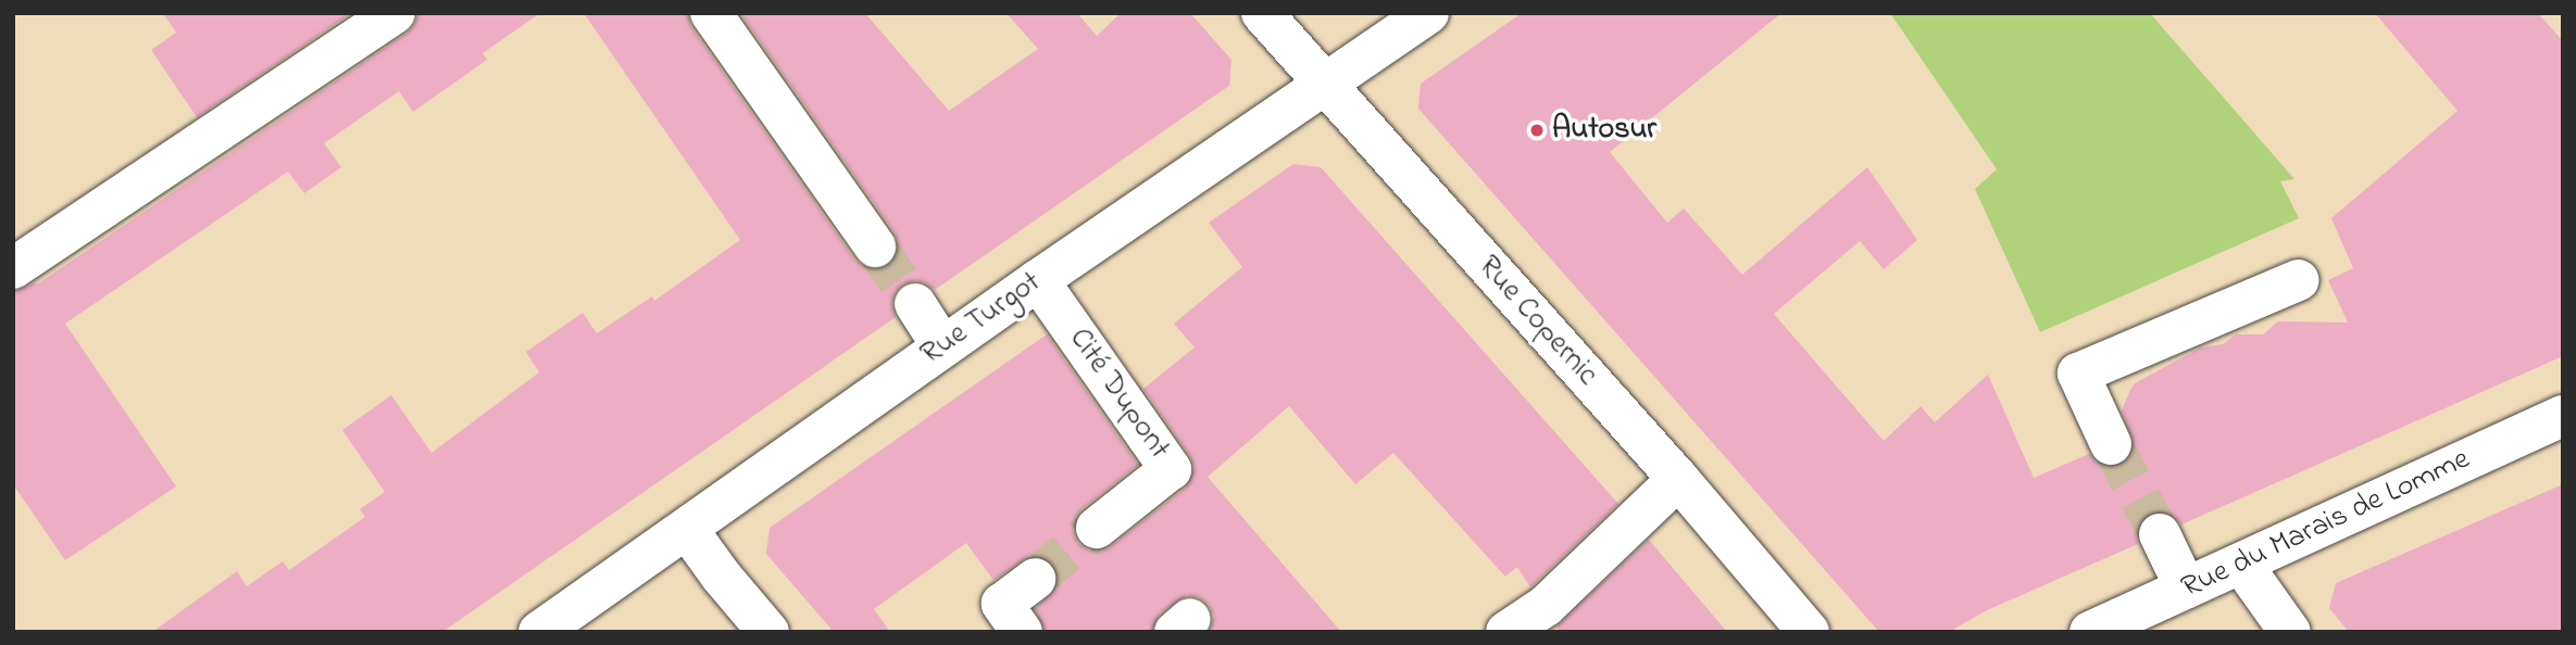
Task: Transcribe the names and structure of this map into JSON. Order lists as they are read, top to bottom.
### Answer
{
  "streets": {
    "street": [
      "Rue Turgot",
      "Rue Copernic",
      "Cité Dupont",
      "Rue du Marais de Lomme"
    ]
  },
  "crossings": [
    ["Rue Turgot", "Rue Copernic"],
    ["Rue Turgot", "Cité Dupont"]
  ],
  "places": ["Autosur"]
}
